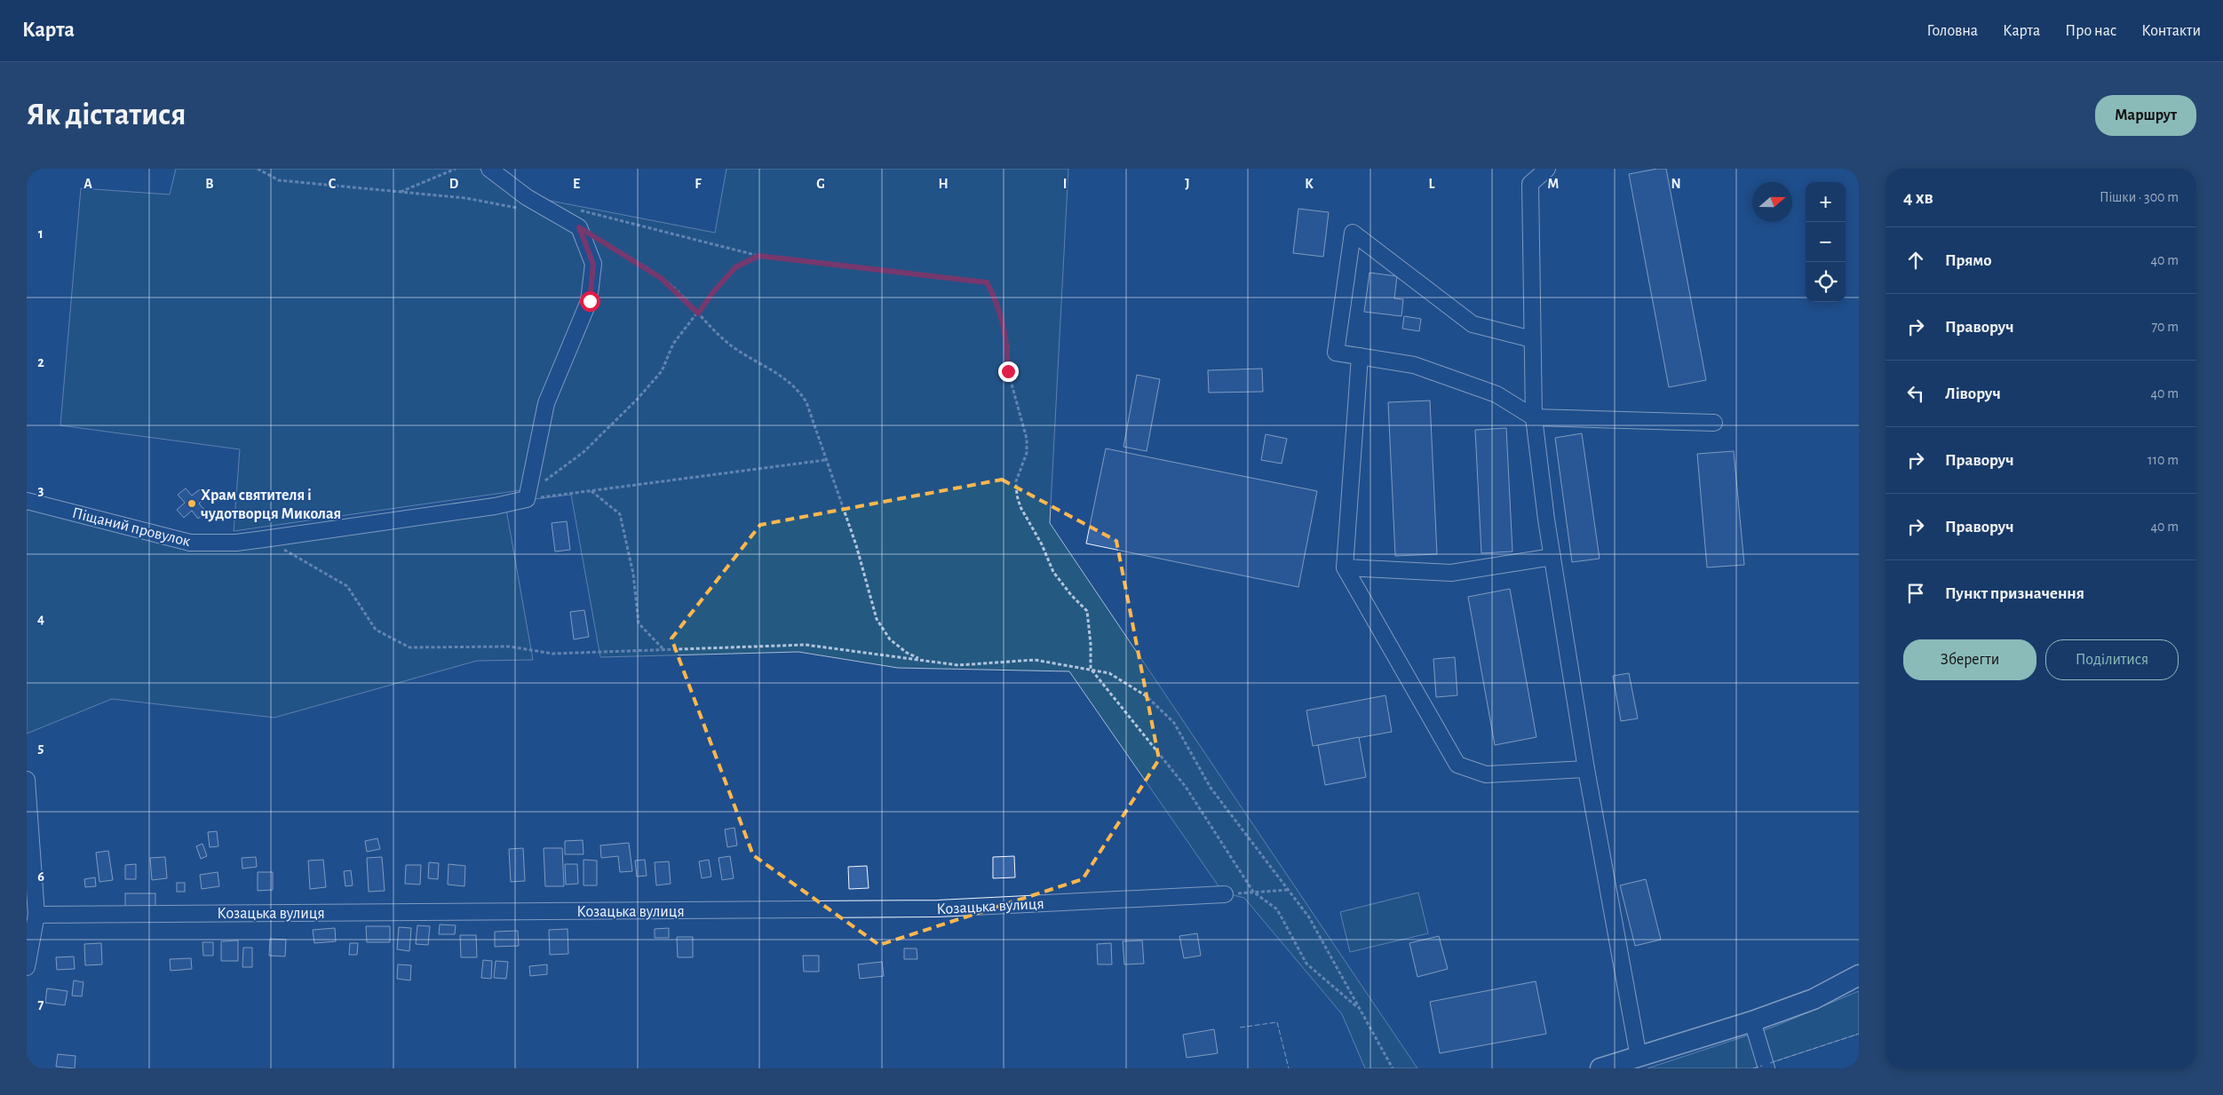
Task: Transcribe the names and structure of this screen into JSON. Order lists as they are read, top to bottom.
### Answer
{
  "streets": {
    "street": ["Піщаний провулок", "Козацька вулиця"]
  },
  "places": ["Храм святителя і чудотворця Миколая"],
  "north": "right",
  "page": {
    "header": "Карта",
    "nav": [
      "Головна",
      "Карта",
      "Про нас",
      "Контакти"
    ],
    "buttons": [
      "Маршрут",
      ["Зберегти", "Поділитися"]
    ],
    "title": "Як дістатися",
    "heading": ["4 хв", "Пішки · 300 m"],
    "map_buttons": ["+", "−"],
    "list": [
      ["Прямо", "40 m"],
      ["Праворуч", "70 m"],
      ["Ліворуч", "40 m"],
      ["Праворуч", "110 m"],
      ["Праворуч", "40 m"],
      "Пункт призначення"
    ]
  },
  "grid": {
    "columns": [
      "A",
      "B",
      "C",
      "D",
      "E",
      "F",
      "G",
      "H",
      "I",
      "J",
      "K",
      "L",
      "M",
      "N"
    ],
    "rows": [
      "1",
      "2",
      "3",
      "4",
      "5",
      "6",
      "7"
    ]
  }
}
